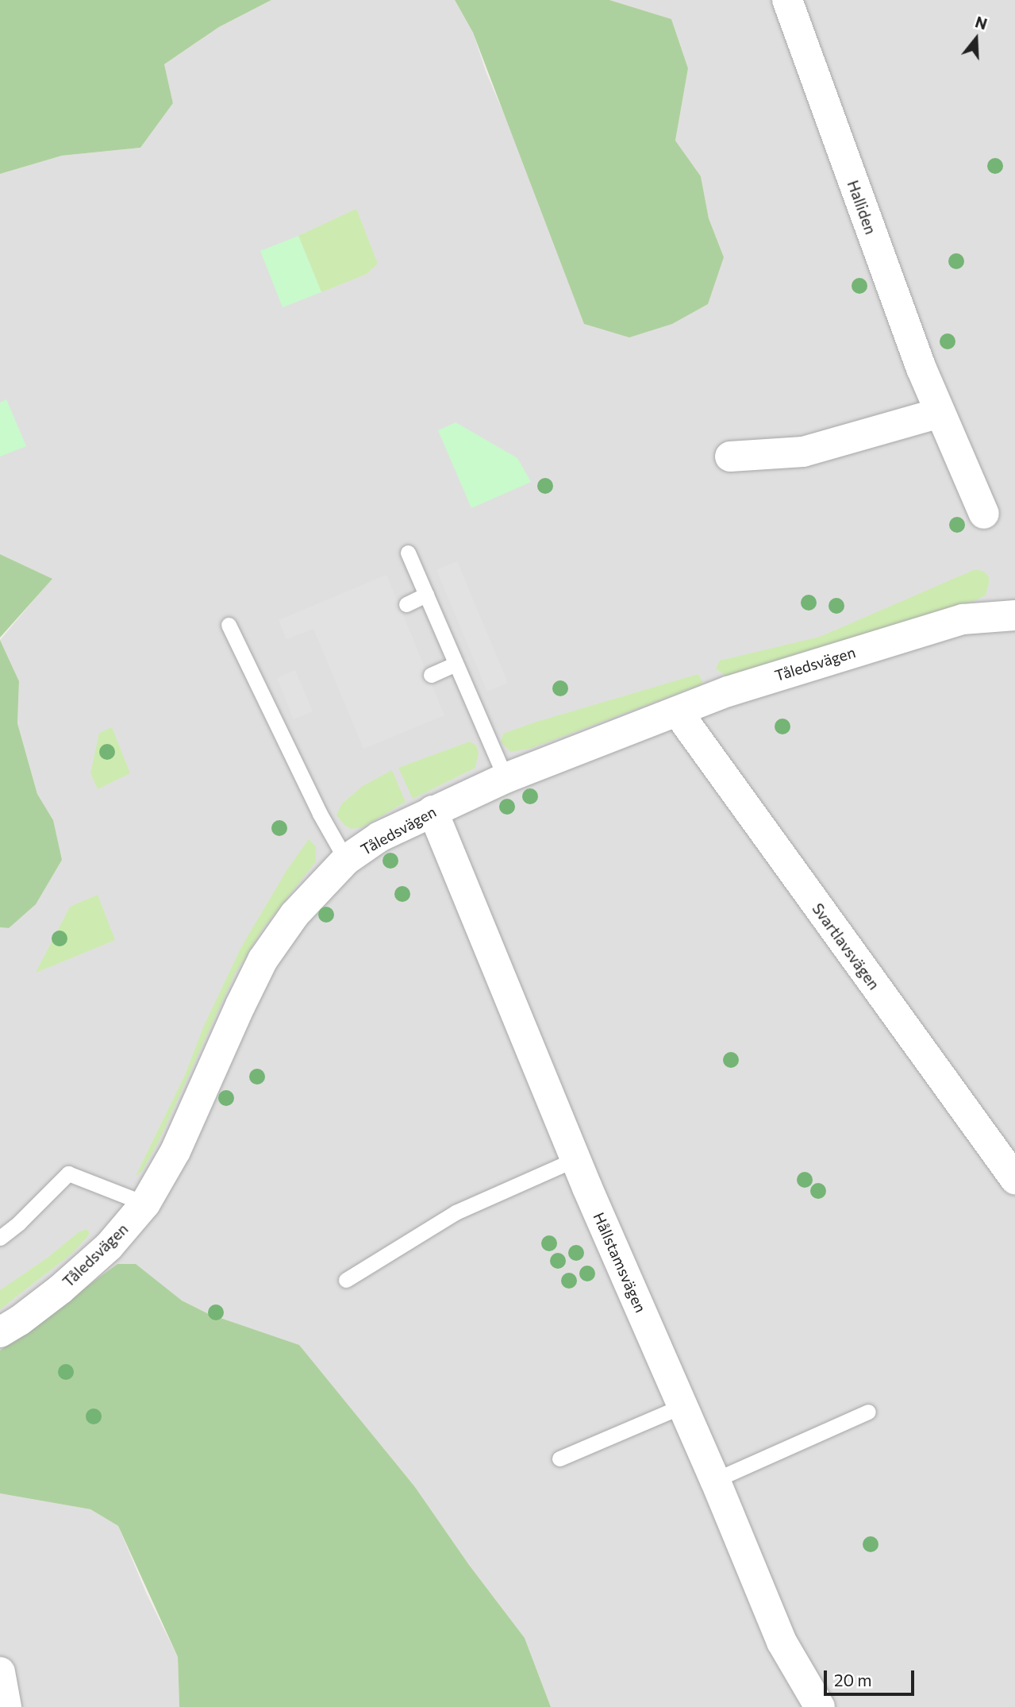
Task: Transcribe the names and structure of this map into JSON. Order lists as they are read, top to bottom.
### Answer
{
  "streets": {
    "street": [
      "Halliden",
      "Tåledsvägen",
      "Svartlavsvägen",
      "Hållstamsvägen"
    ]
  },
  "crossings": [
    ["Tåledsvägen", "Svartlavsvägen"],
    ["Tåledsvägen", "Hållstamsvägen"]
  ],
  "scale_bar": "20 m",
  "north": "top"
}
